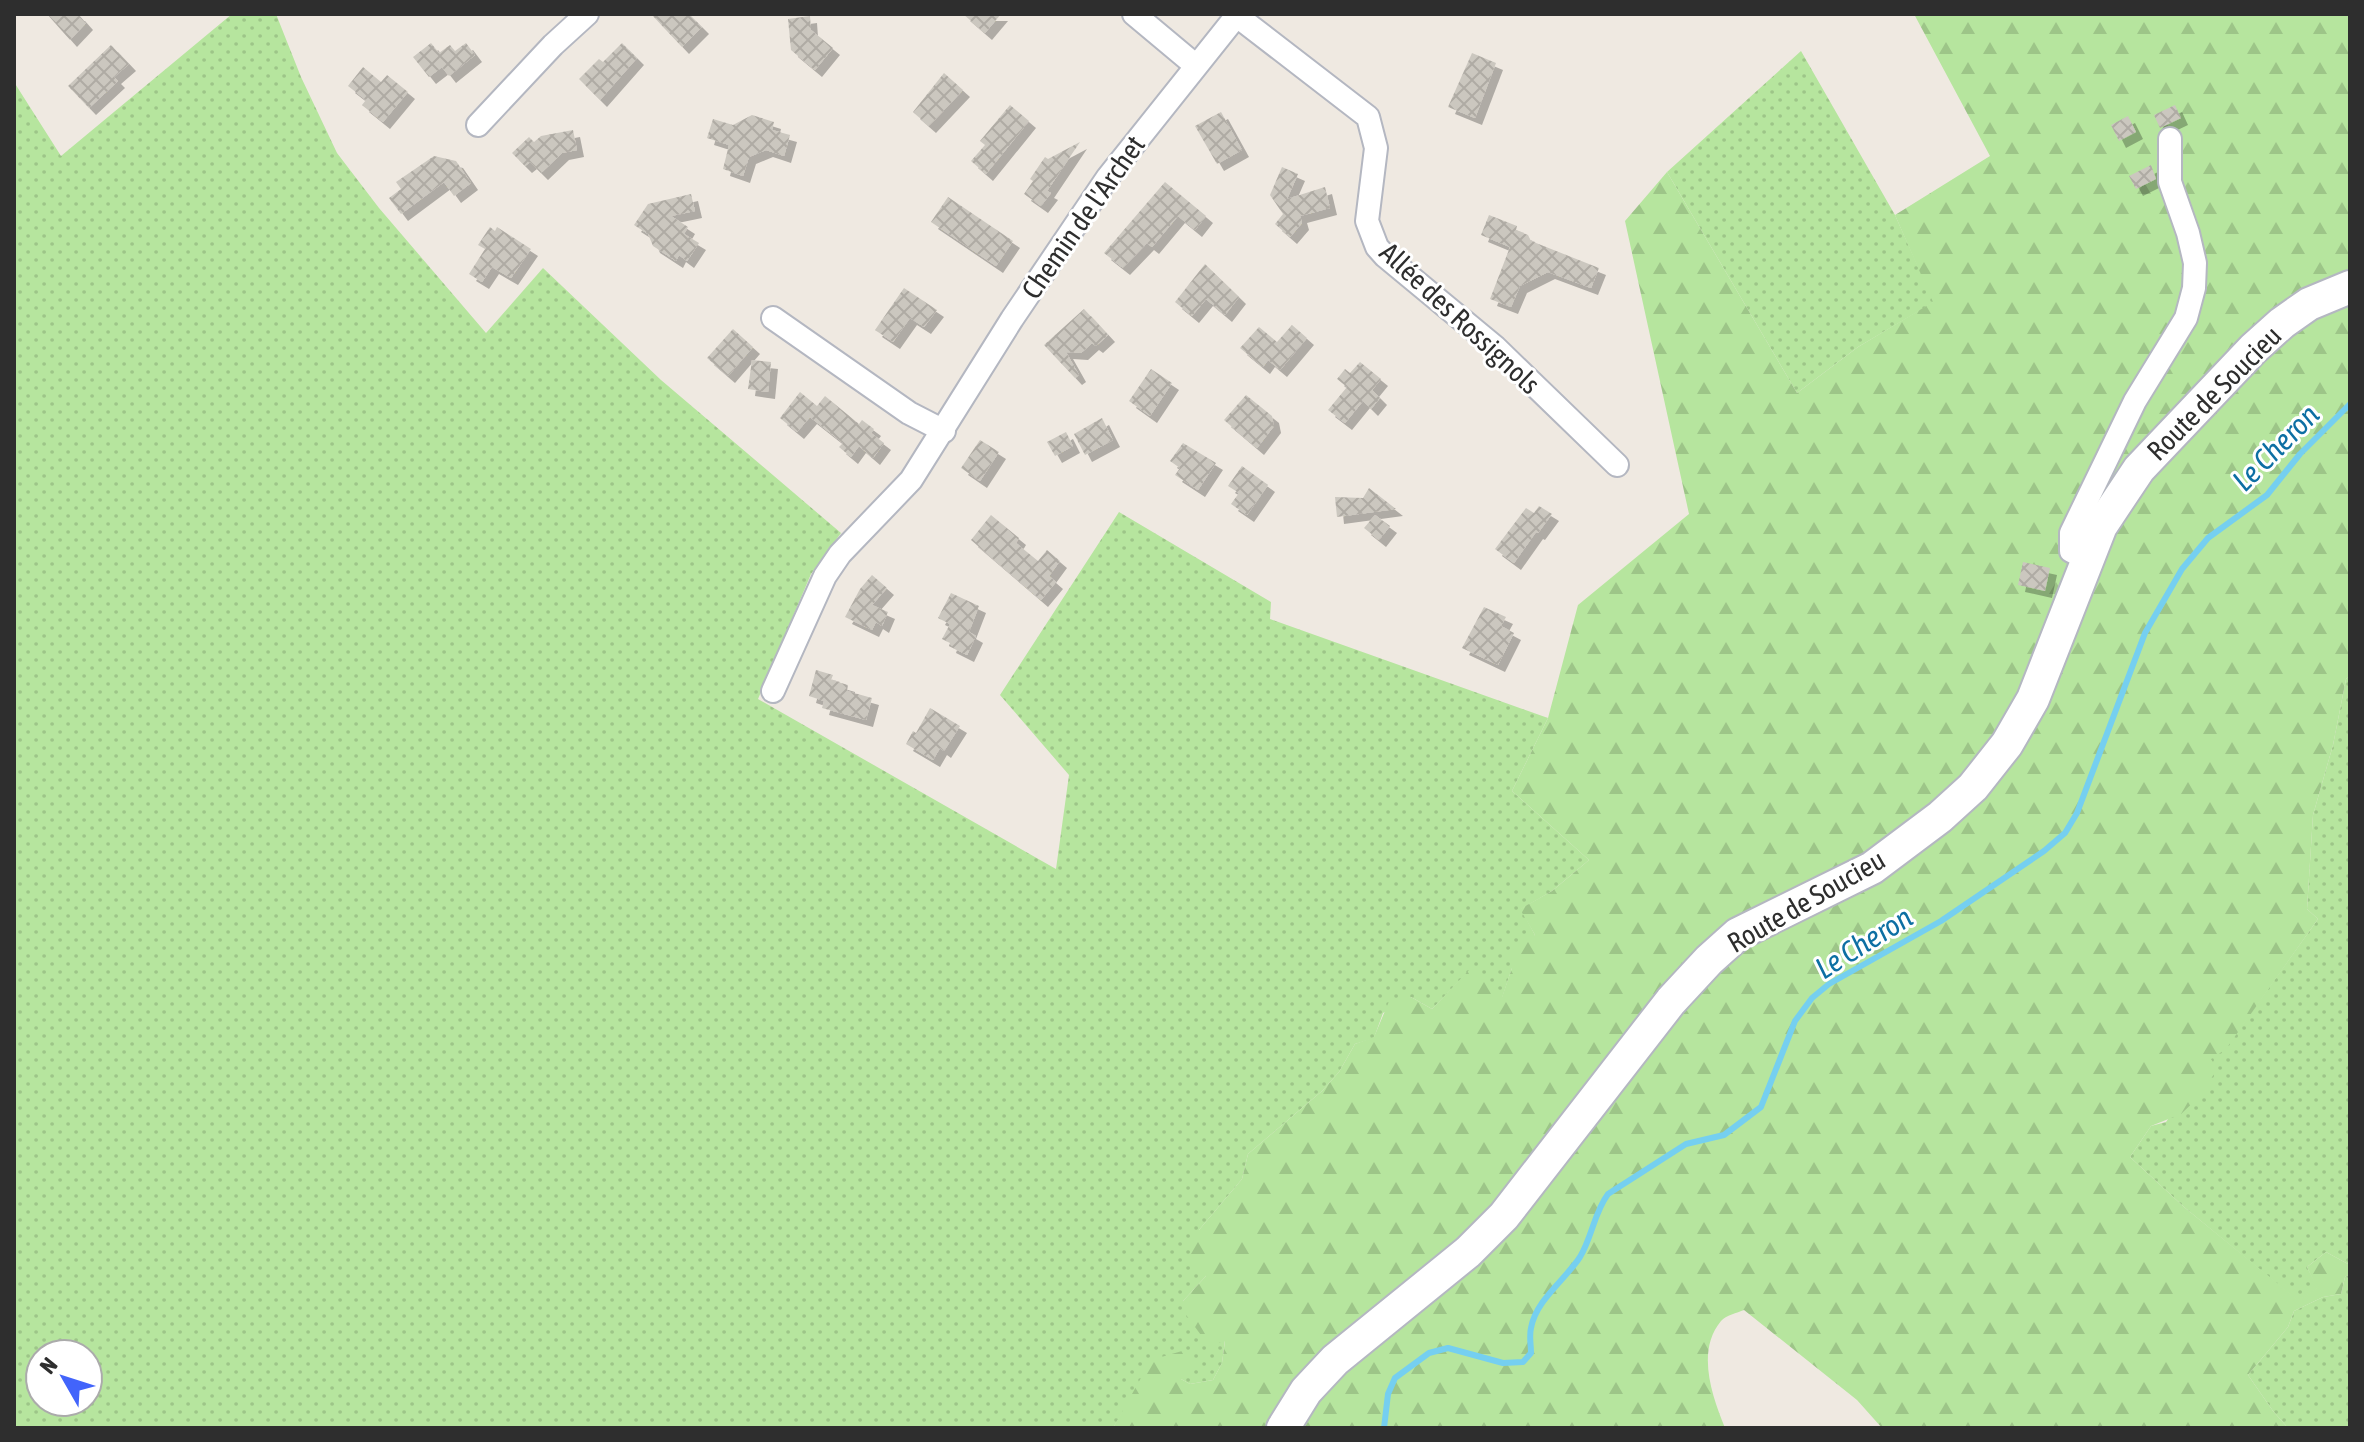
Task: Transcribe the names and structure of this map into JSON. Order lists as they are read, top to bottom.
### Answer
{
  "streets": {
    "street": ["Chemin de l'Archet", "Allée des Rossignols", "Route de Soucieu"]
  },
  "crossings": [
    ["Chemin de l'Archet", "Allée des Rossignols"]
  ],
  "water": ["Le Cheron"],
  "north": "top left"
}
